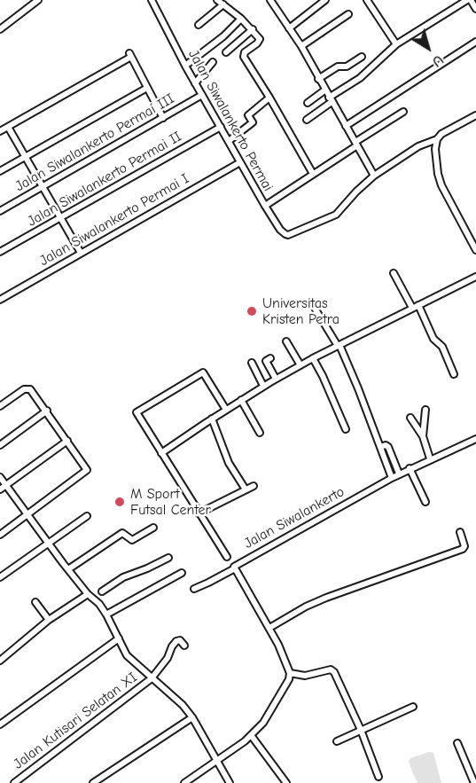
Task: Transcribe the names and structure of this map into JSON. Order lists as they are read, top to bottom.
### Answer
{
  "streets": {
    "street": [
      "Jalan Siwalankerto Permai",
      "Jalan Siwalankerto Permai III",
      "Jalan Siwalankerto Permai II",
      "Jalan Siwalankerto Permai I",
      "Jalan Siwalankerto",
      "Jalan Kutisari Selatan XI"
    ]
  },
  "crossings": [
    ["Jalan Siwalankerto Permai", "Jalan Siwalankerto Permai III"],
    ["Jalan Siwalankerto Permai", "Jalan Siwalankerto Permai II"],
    ["Jalan Siwalankerto Permai", "Jalan Siwalankerto Permai I"]
  ],
  "places": ["Universitas Kristen Petra", "M Sport Futsal Center"],
  "north": "bottom right"
}
